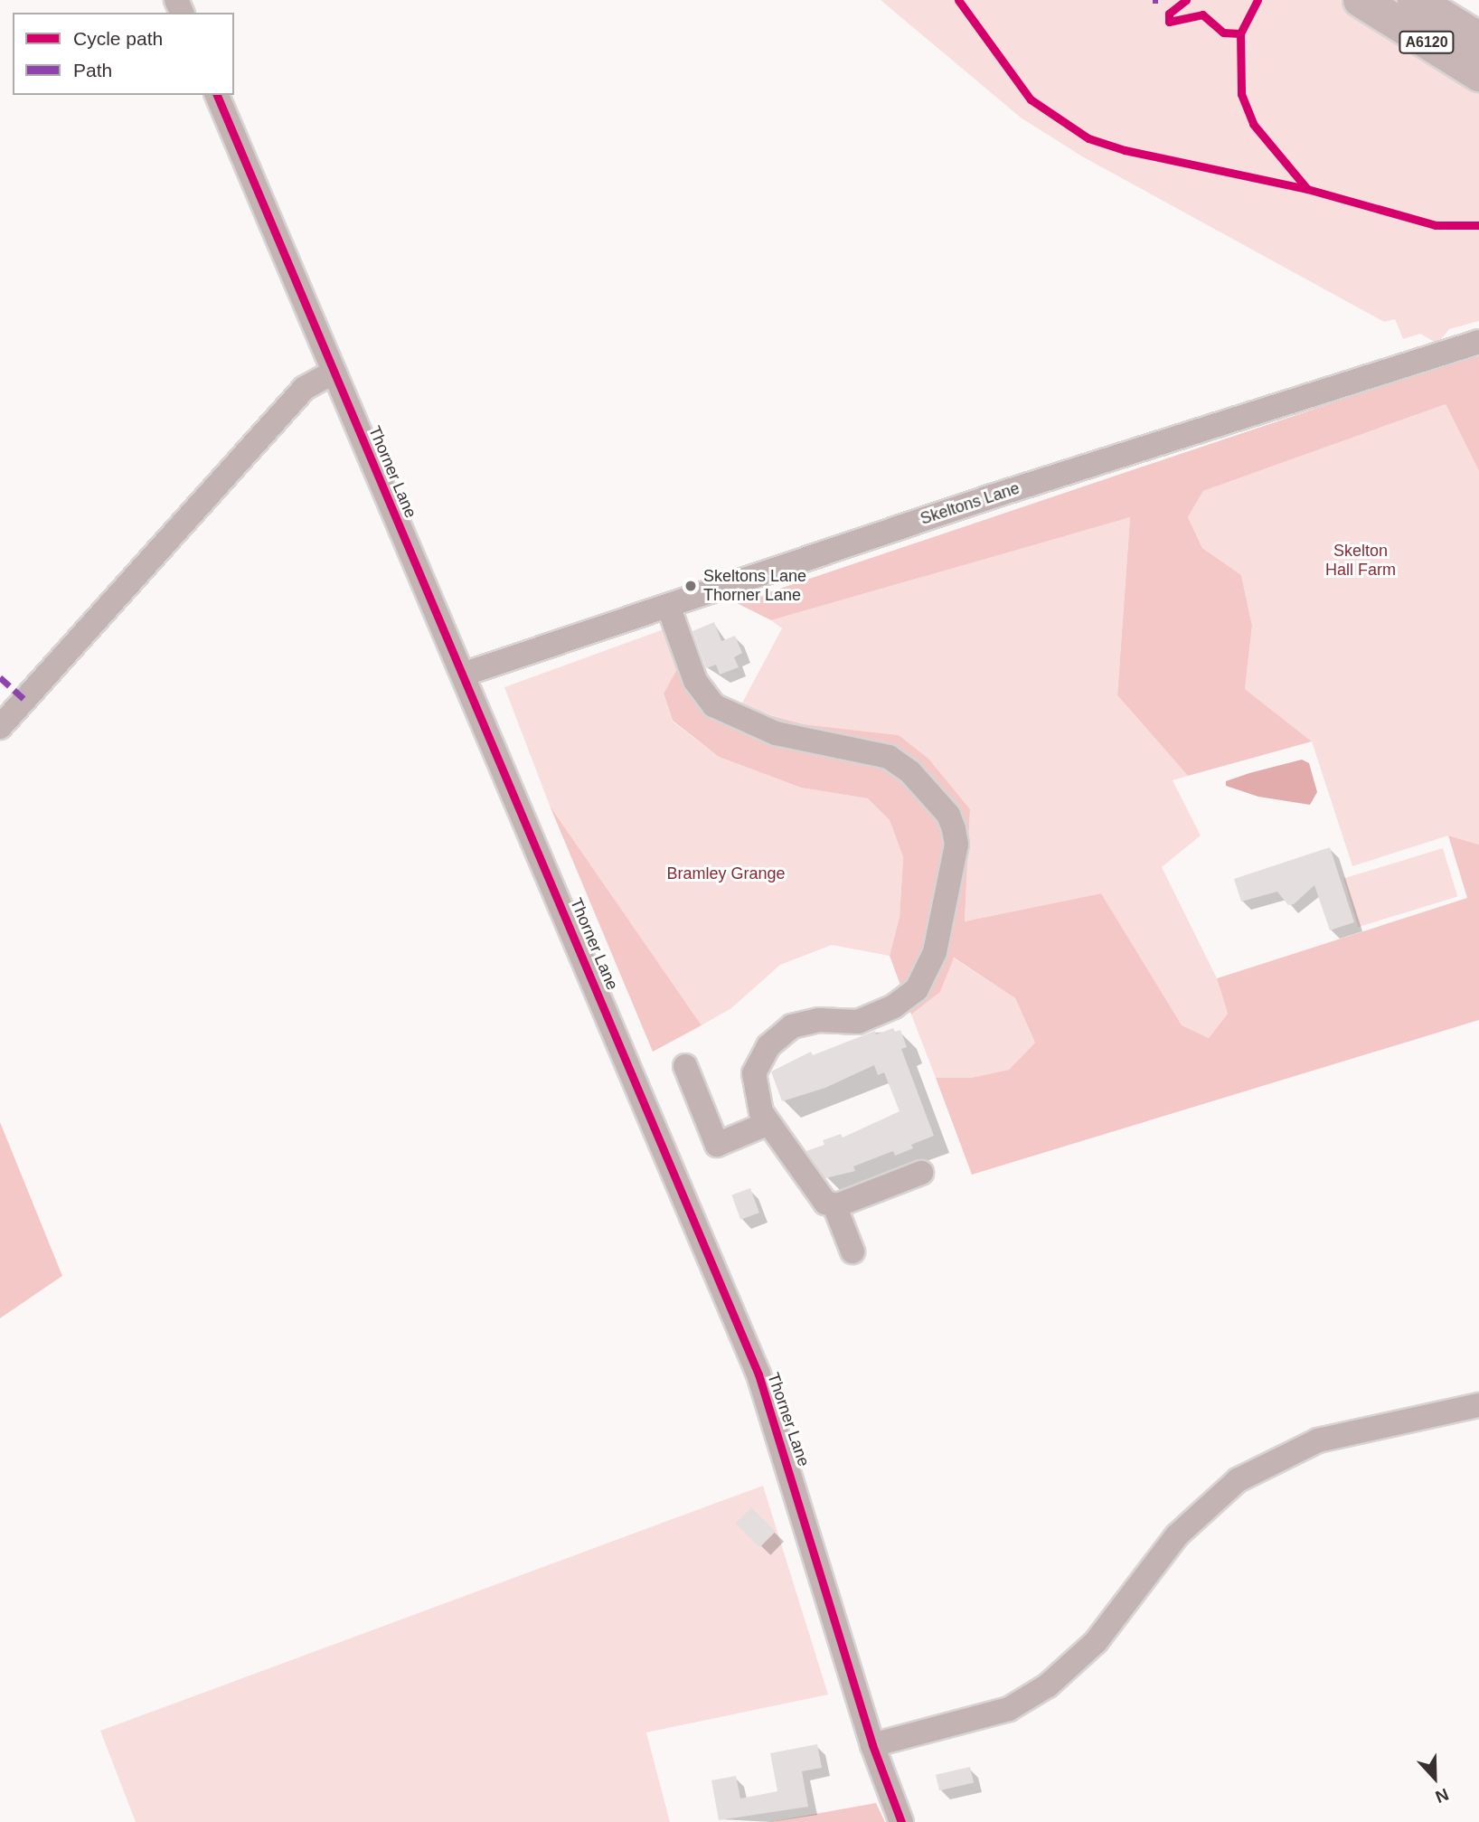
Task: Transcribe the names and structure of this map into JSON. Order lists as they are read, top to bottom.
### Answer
{
  "streets": {
    "highway": ["A6120"],
    "street": ["Thorner Lane", "Skeltons Lane"]
  },
  "crossings": [
    ["Thorner Lane", "Skeltons Lane"]
  ],
  "parks": ["Skelton Hall Farm", "Bramley Grange"],
  "places": ["Skeltons Lane Thorner Lane"],
  "legend": ["Cycle path", "Path"],
  "north": "bottom"
}
